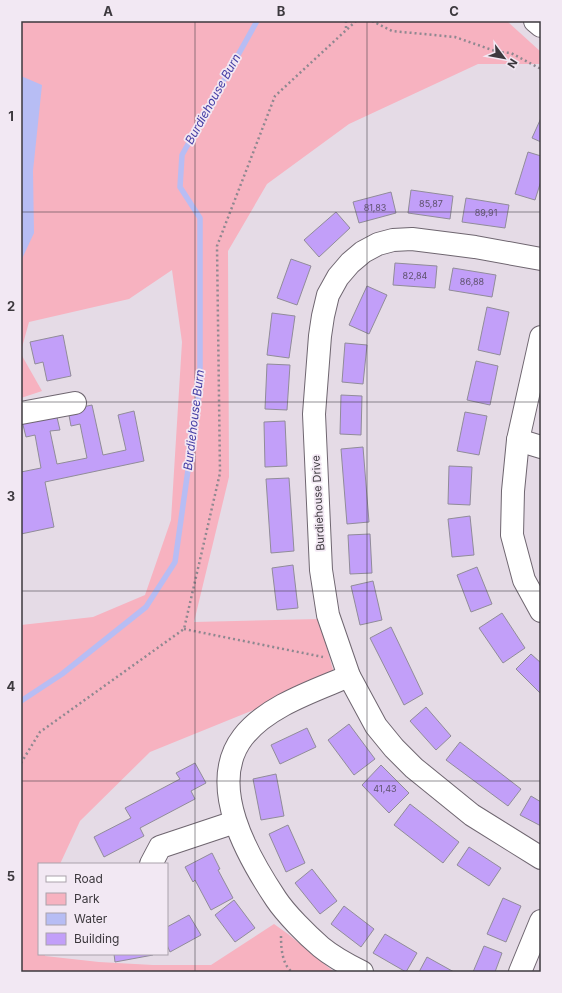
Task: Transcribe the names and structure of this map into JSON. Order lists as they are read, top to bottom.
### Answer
{
  "streets": {
    "street": ["Burdiehouse Drive"]
  },
  "water": ["Burdiehouse Burn"],
  "house_numbers": [
    "85,87",
    "81,83",
    "89,91",
    "82,84",
    "86,88",
    "41,43"
  ],
  "legend": [
    "Road",
    "Park",
    "Water",
    "Building"
  ],
  "north": "bottom right",
  "grid": {
    "columns": ["A", "B", "C"],
    "rows": [
      "1",
      "2",
      "3",
      "4",
      "5"
    ]
  }
}
